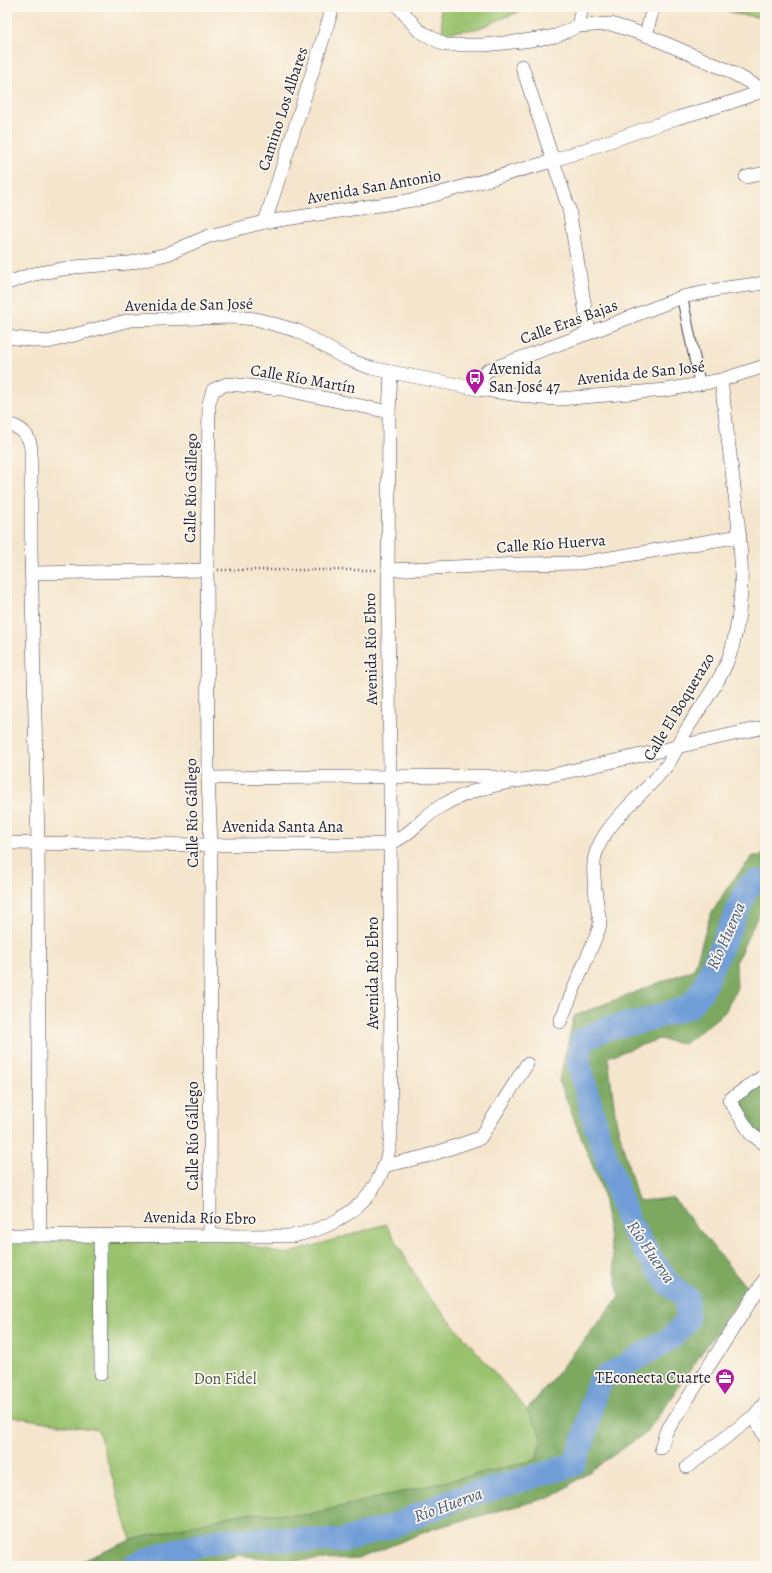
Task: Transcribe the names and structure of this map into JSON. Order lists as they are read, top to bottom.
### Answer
{
  "streets": {
    "street": [
      "Camino Los Albares",
      "Avenida San Antonio",
      "Avenida de San José",
      "Calle Eras Bajas",
      "Calle Río Martín",
      "Calle Río Gállego",
      "Calle Río Huerva",
      "Avenida Río Ebro",
      "Calle El Boquerazo",
      "Avenida Santa Ana"
    ]
  },
  "crossings": [
    ["Camino Los Albares", "Avenida San Antonio"],
    ["Avenida de San José", "Calle Eras Bajas"],
    ["Avenida de San José", "Avenida Río Ebro"],
    ["Avenida de San José", "Calle El Boquerazo"],
    ["Calle Río Martín", "Calle Río Gállego"],
    ["Calle Río Martín", "Avenida Río Ebro"],
    ["Calle Río Gállego", "Avenida Río Ebro"],
    ["Calle Río Gállego", "Avenida Santa Ana"],
    ["Calle Río Huerva", "Avenida Río Ebro"],
    ["Calle Río Huerva", "Calle El Boquerazo"],
    ["Avenida Río Ebro", "Avenida Santa Ana"],
    ["Calle El Boquerazo", "Avenida Santa Ana"]
  ],
  "water": ["Río Huerva"],
  "parks": ["Don Fidel"],
  "places": {
    "bus stop": ["Avenida San José 47"],
    "office": ["TEconecta Cuarte"]
  }
}
